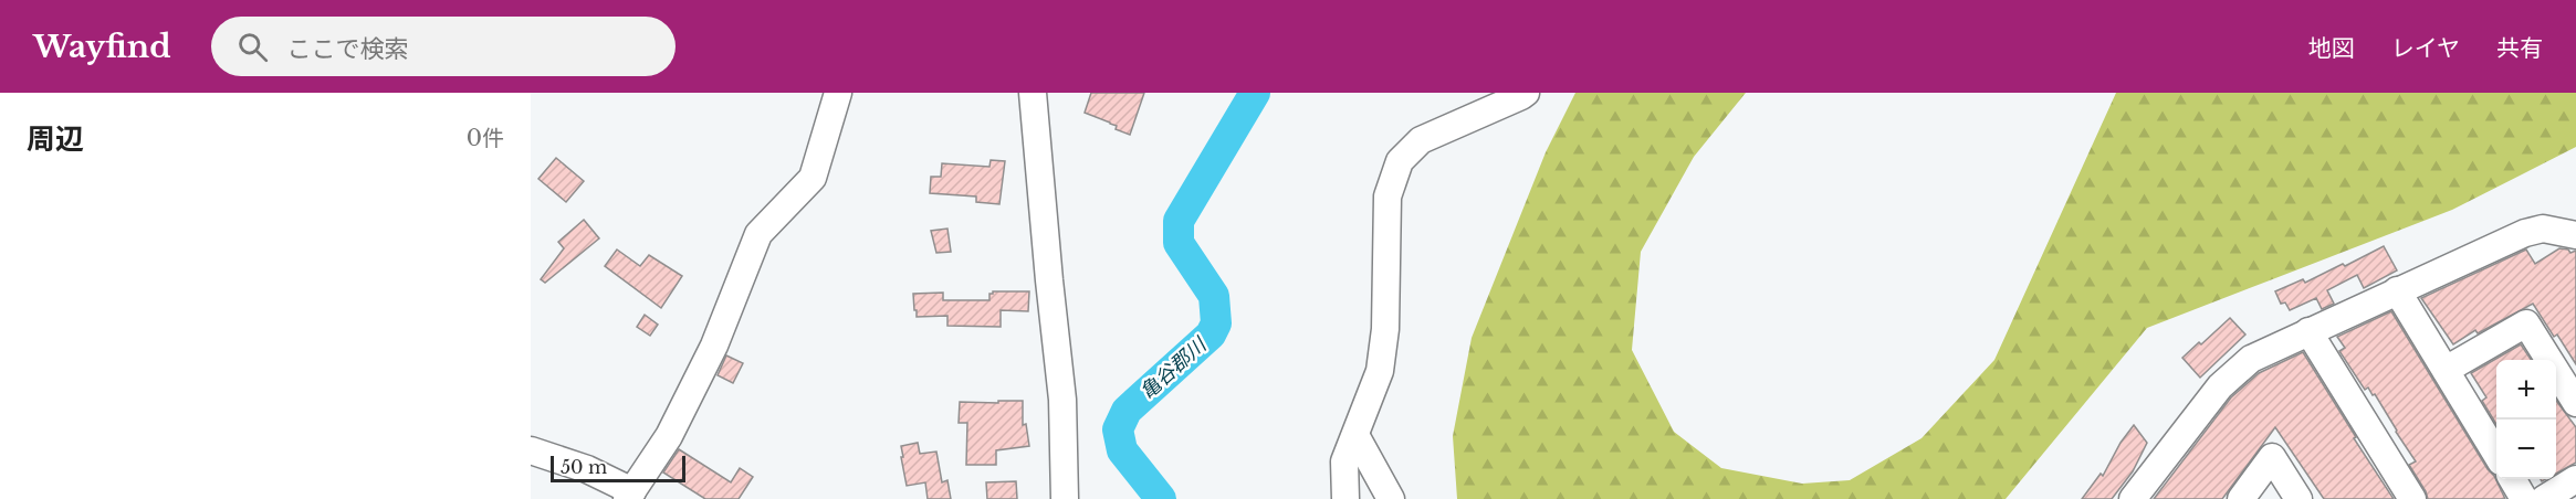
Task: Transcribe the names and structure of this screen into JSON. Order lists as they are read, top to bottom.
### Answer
{
  "water": ["亀谷郡川"],
  "scale_bar": "50 m",
  "page": {
    "header": "Wayfind",
    "search": "ここで検索",
    "nav": ["地図", "レイヤ", "共有"],
    "heading": ["周辺", "0件"],
    "map_buttons": ["+", "−"],
    "scale": "50 m"
  }
}
